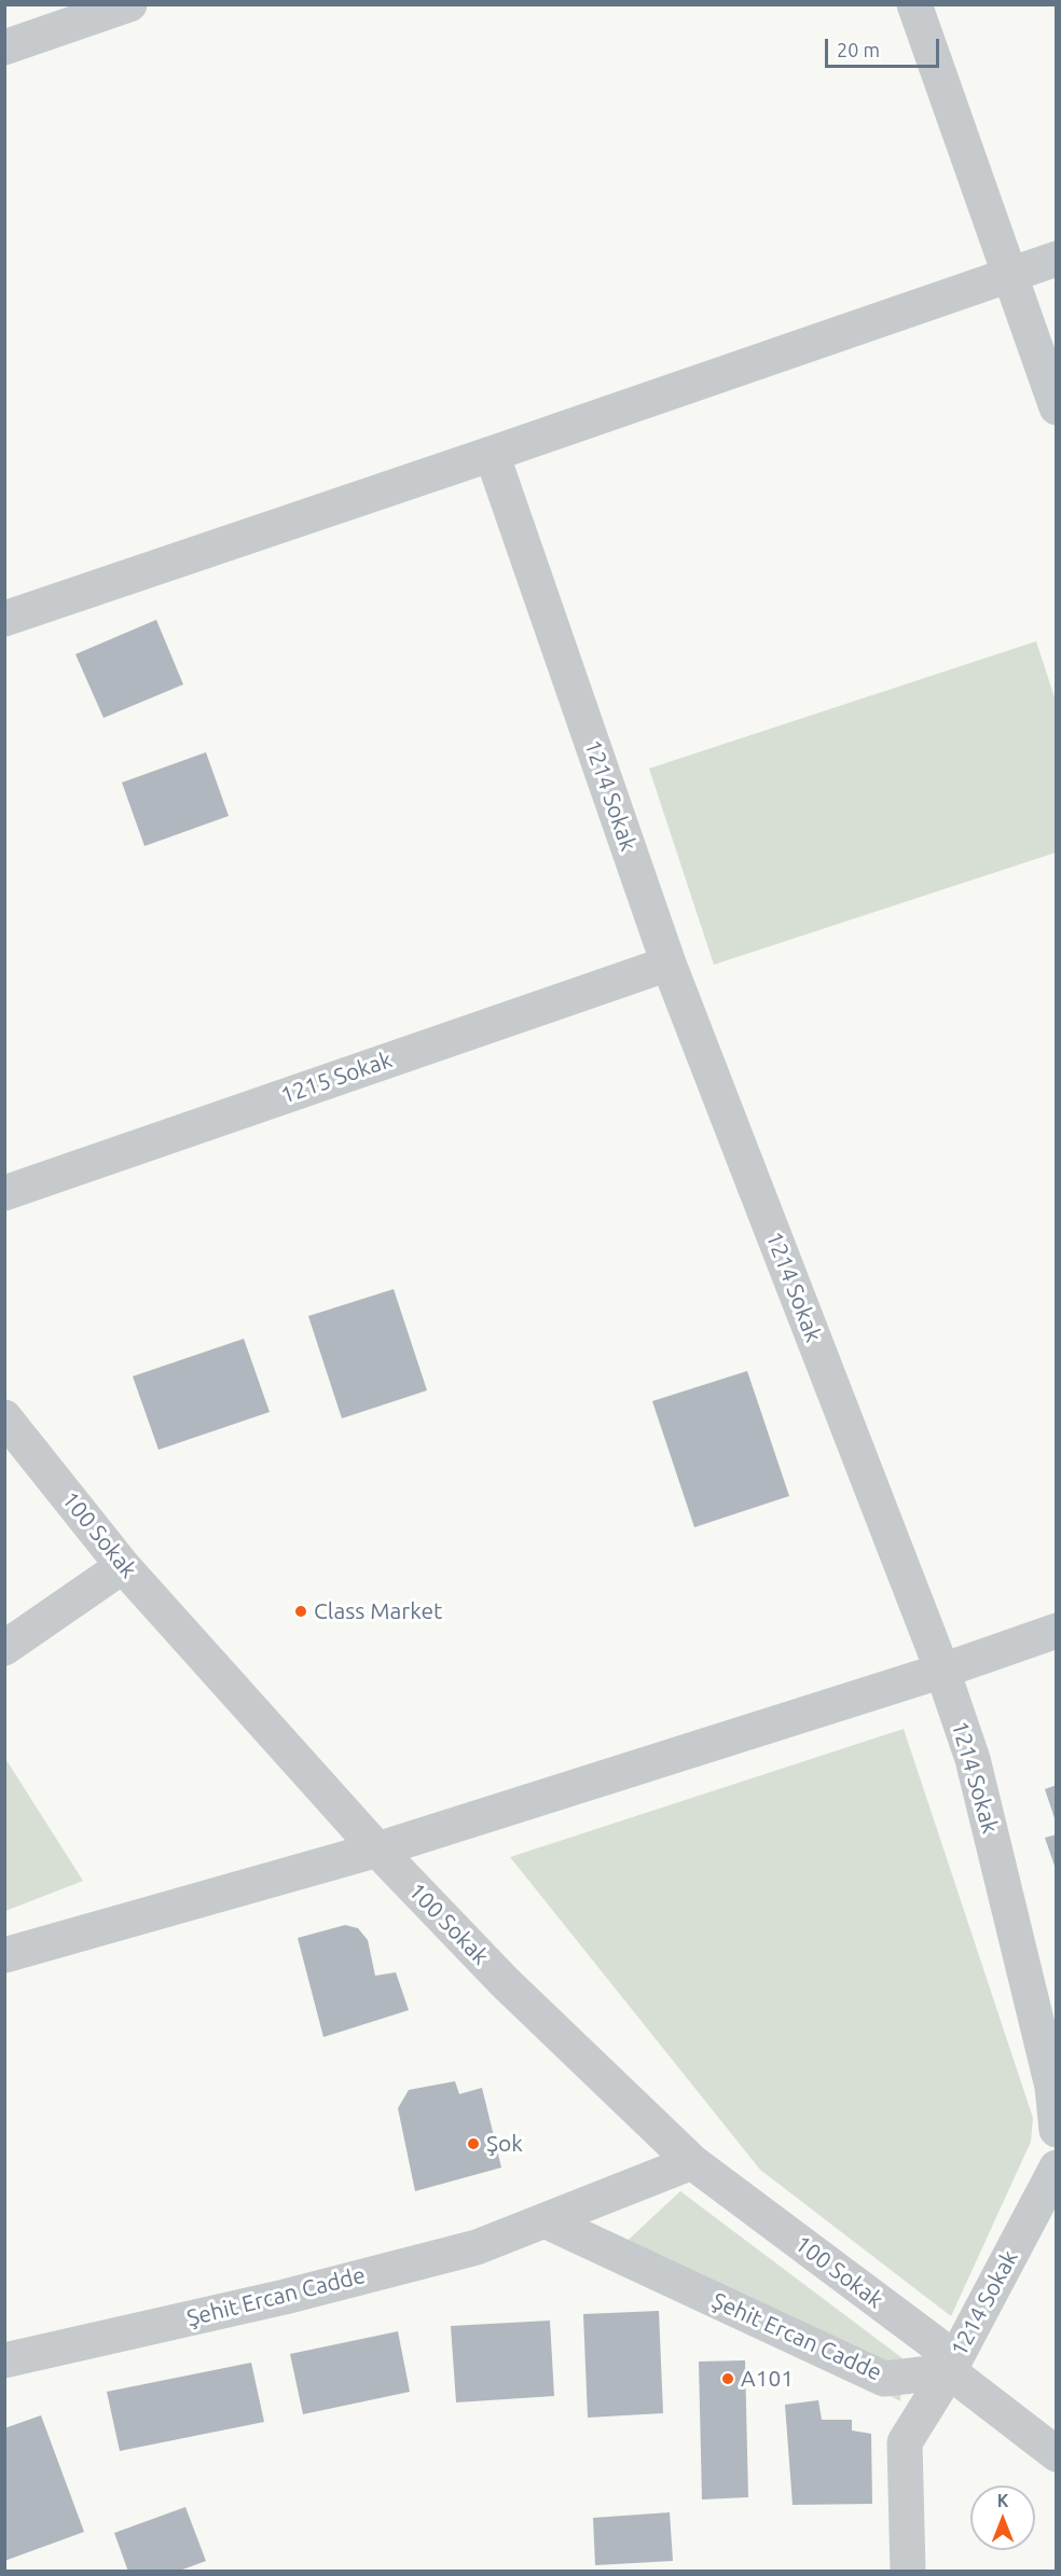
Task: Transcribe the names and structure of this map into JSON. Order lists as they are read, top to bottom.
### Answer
{
  "streets": {
    "street": [
      "1214 Sokak",
      "1215 Sokak",
      "100 Sokak",
      "Şehit Ercan Cadde"
    ]
  },
  "crossings": [
    ["1214 Sokak", "1215 Sokak"],
    ["1214 Sokak", "100 Sokak"],
    ["1214 Sokak", "Şehit Ercan Cadde"],
    ["100 Sokak", "Şehit Ercan Cadde"]
  ],
  "places": ["Class Market", "Şok", "A101"],
  "scale_bar": "20 m",
  "north": "top"
}
